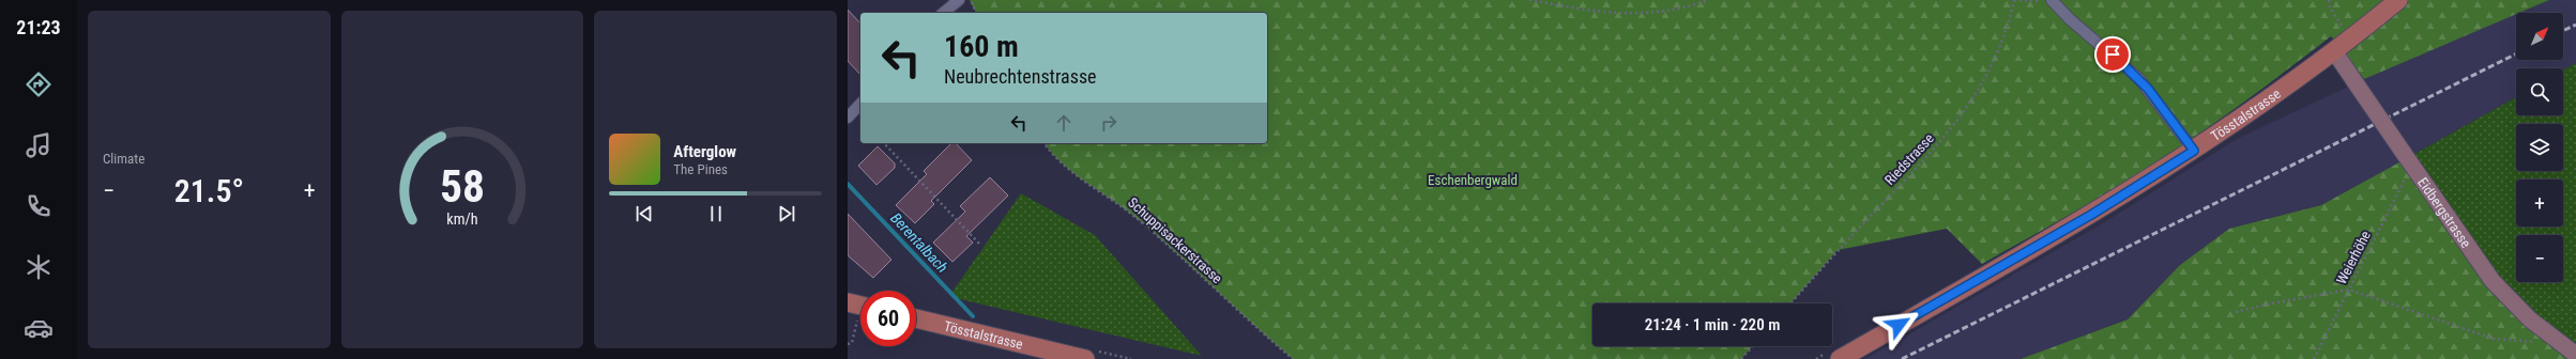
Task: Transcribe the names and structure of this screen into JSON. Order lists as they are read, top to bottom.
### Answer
{
  "streets": {
    "main road": ["Tösstalstrasse"],
    "street": ["Eidbergstrasse"],
    "path": ["Riedstrasse", "Schuppisackerstrasse", "Weierhöhe"]
  },
  "crossings": [
    ["Tösstalstrasse", "Eidbergstrasse"],
    ["Eidbergstrasse", "Weierhöhe"]
  ],
  "water": ["Berentalbach"],
  "parks": ["Eschenbergwald"],
  "north": "top right",
  "page": {
    "tabs": "21:23",
    "tile": "Climate",
    "map_buttons": ["+", "−"],
    "turn": ["160 m", "Neubrechtenstrasse"],
    "song": ["Afterglow", "The Pines"],
    "heat": ["−", "21.5°", "+"],
    "limit": "60",
    "trip": "21:24 · 1 min · 220 m",
    "gauge": ["58", "km/h"]
  }
}
